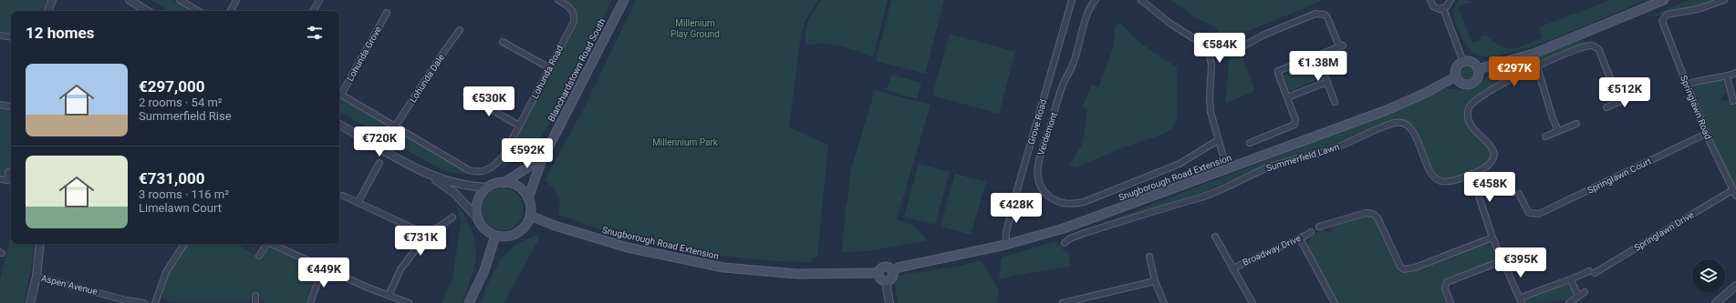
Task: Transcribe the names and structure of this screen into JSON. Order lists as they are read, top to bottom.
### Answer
{
  "streets": {
    "main road": ["Blanchardstown Road South", "Snugborough Road Extension"],
    "street": [
      "Lohunda Grove",
      "Lohunda Road",
      "Lohunda Dale",
      "Springlawn Road",
      "Grove Road",
      "Verdemont",
      "Summerfield Lawn",
      "Springlawn Court",
      "Springlawn Drive",
      "Broadway Drive",
      "Aspen Avenue"
    ]
  },
  "crossings": [
    ["Blanchardstown Road South", "Snugborough Road Extension"],
    ["Lohunda Road", "Lohunda Dale"],
    ["Springlawn Road", "Springlawn Court"],
    ["Springlawn Road", "Springlawn Drive"],
    ["Grove Road", "Snugborough Road Extension"]
  ],
  "parks": ["Millenium Play Ground", "Millennium Park"],
  "page": {
    "heading": "12 homes",
    "price": [
      "€584K",
      "€1.38M",
      "€297K",
      "€512K",
      "€530K",
      "€720K",
      "€592K",
      "€458K",
      "€428K",
      "€731K",
      "€395K",
      "€449K"
    ],
    "list": [
      {
        "name": "€297,000",
        "note": "2 rooms · 54 m² · Summerfield Rise"
      },
      {
        "name": "€731,000",
        "note": "3 rooms · 116 m² · Limelawn Court"
      }
    ]
  }
}
